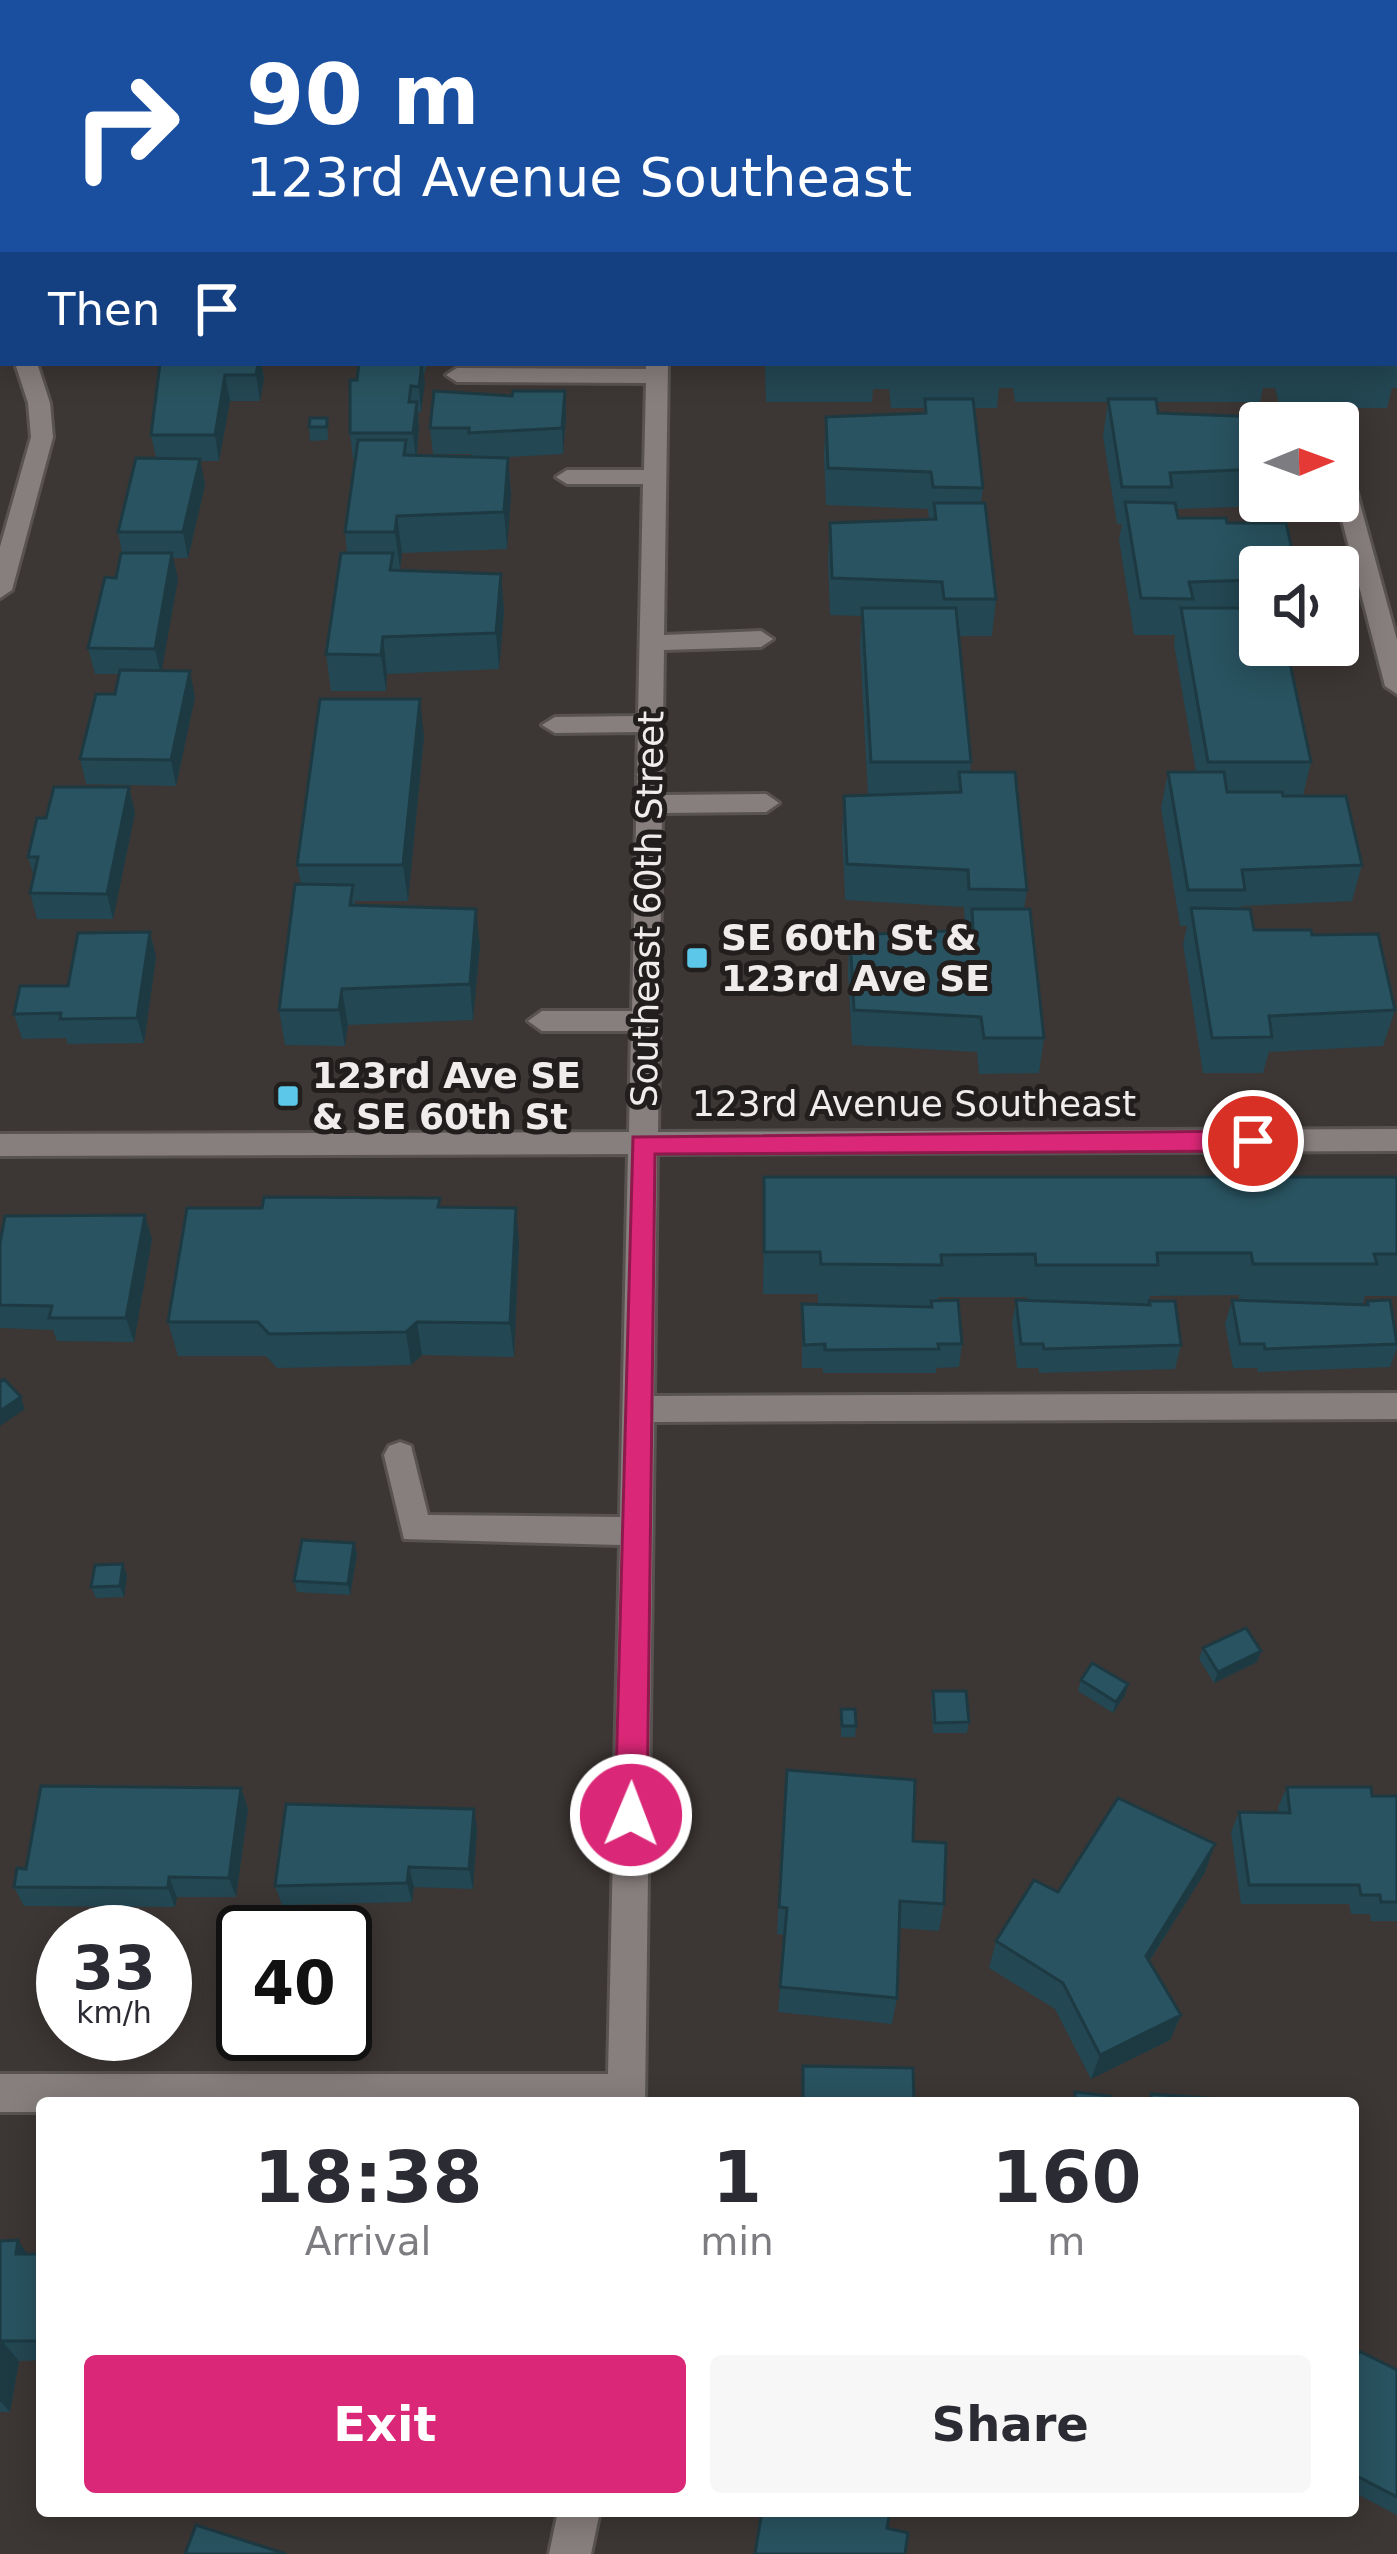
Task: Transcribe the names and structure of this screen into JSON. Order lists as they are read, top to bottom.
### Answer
{
  "streets": {
    "street": ["Southeast 60th Street", "123rd Avenue Southeast"]
  },
  "crossings": [
    ["Southeast 60th Street", "123rd Avenue Southeast"]
  ],
  "places": {
    "transit": ["SE 60th St & 123rd Ave SE", "123rd Ave SE & SE 60th St"]
  },
  "north": "right",
  "page": {
    "turn": ["90 m", "123rd Avenue Southeast"],
    "then": "Then",
    "speed": "33 km/h",
    "limit": "40",
    "eta": [
      "18:38",
      "Arrival",
      "1",
      "min",
      "160",
      "m"
    ],
    "buttons": ["Exit", "Share"]
  }
}
